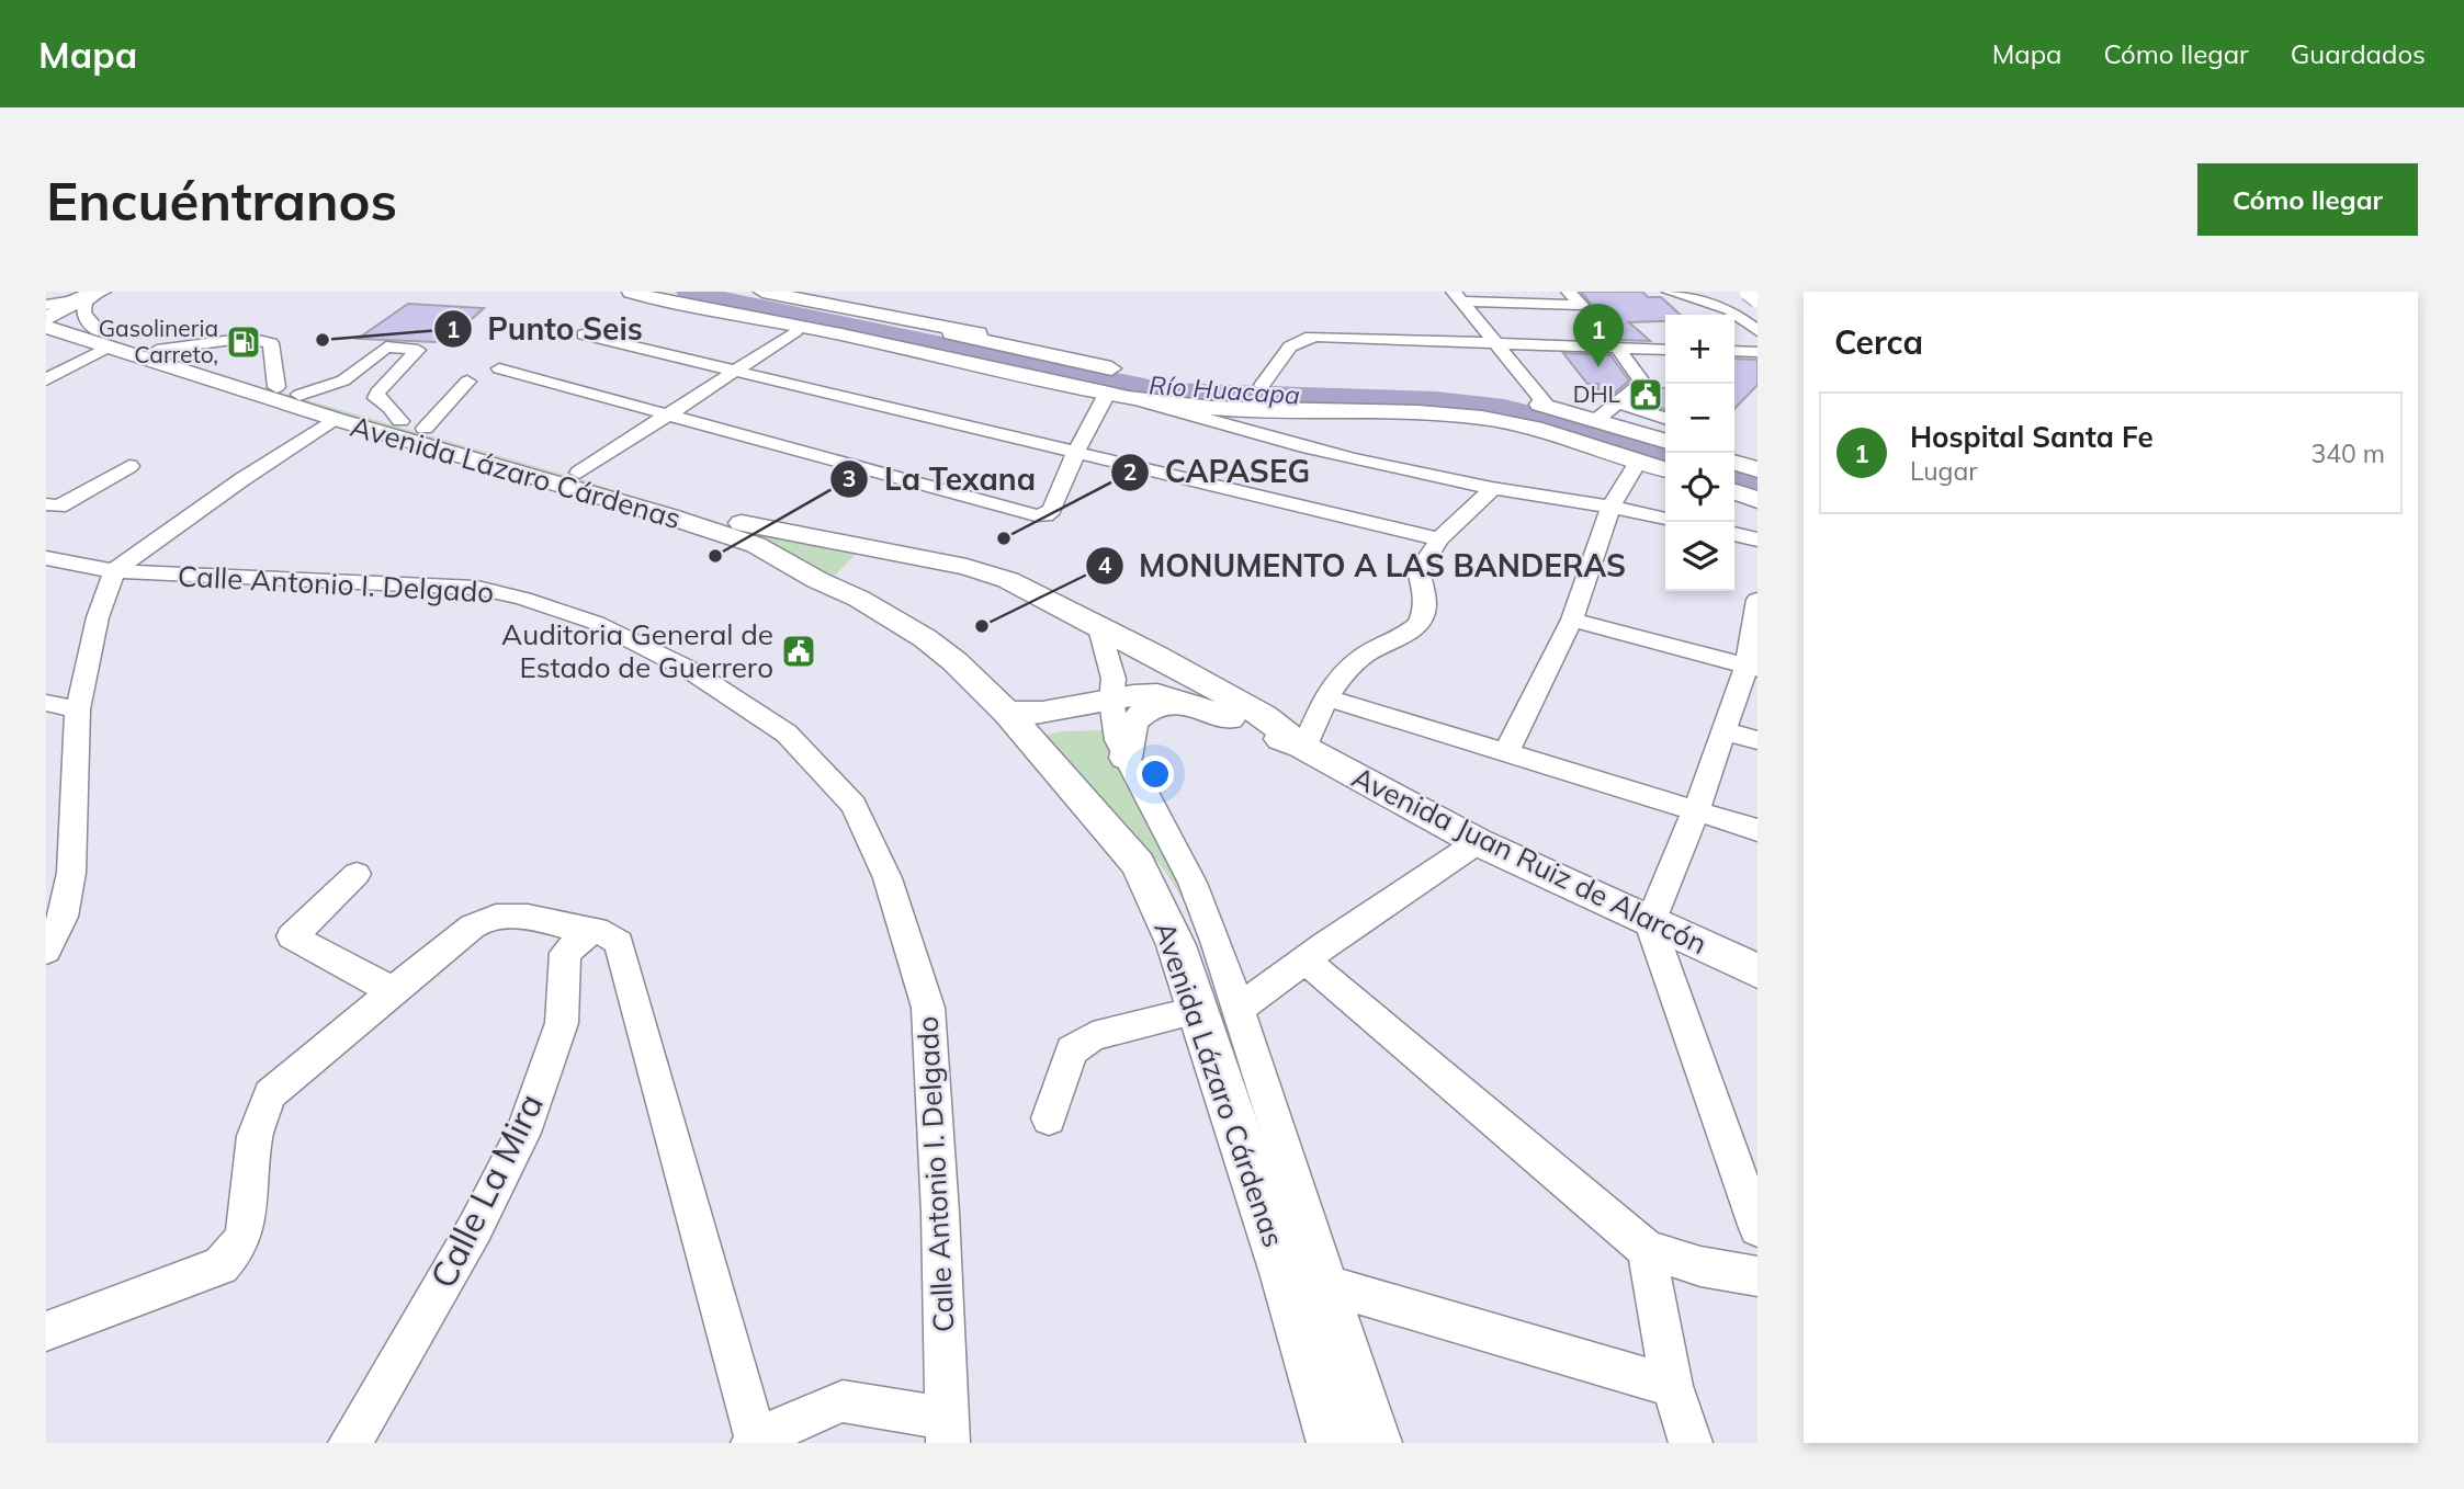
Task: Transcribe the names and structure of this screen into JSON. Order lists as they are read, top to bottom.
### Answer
{
  "streets": {
    "main road": ["Avenida Lázaro Cárdenas", "Avenida Juan Ruiz de Alarcón"],
    "street": ["Calle Antonio I. Delgado", "Calle La Mira"]
  },
  "crossings": [
    ["Avenida Lázaro Cárdenas", "Avenida Juan Ruiz de Alarcón"]
  ],
  "water": ["Río Huacapa"],
  "places": {
    "other": [
      "Punto Seis",
      "CAPASEG",
      "La Texana",
      "MONUMENTO A LAS BANDERAS"
    ],
    "fuel station": ["Gasolineria Carreto,"],
    "public building": ["DHL", "Auditoria General de Estado de Guerrero"]
  },
  "page": {
    "header": "Mapa",
    "nav": ["Mapa", "Cómo llegar", "Guardados"],
    "buttons": "Cómo llegar",
    "title": "Encuéntranos",
    "heading": "Cerca",
    "pins": "1",
    "map_buttons": ["+", "−"],
    "list": [
      {
        "mark": "1",
        "name": "Hospital Santa Fe",
        "note": "Lugar",
        "value": "340 m"
      }
    ]
  }
}
